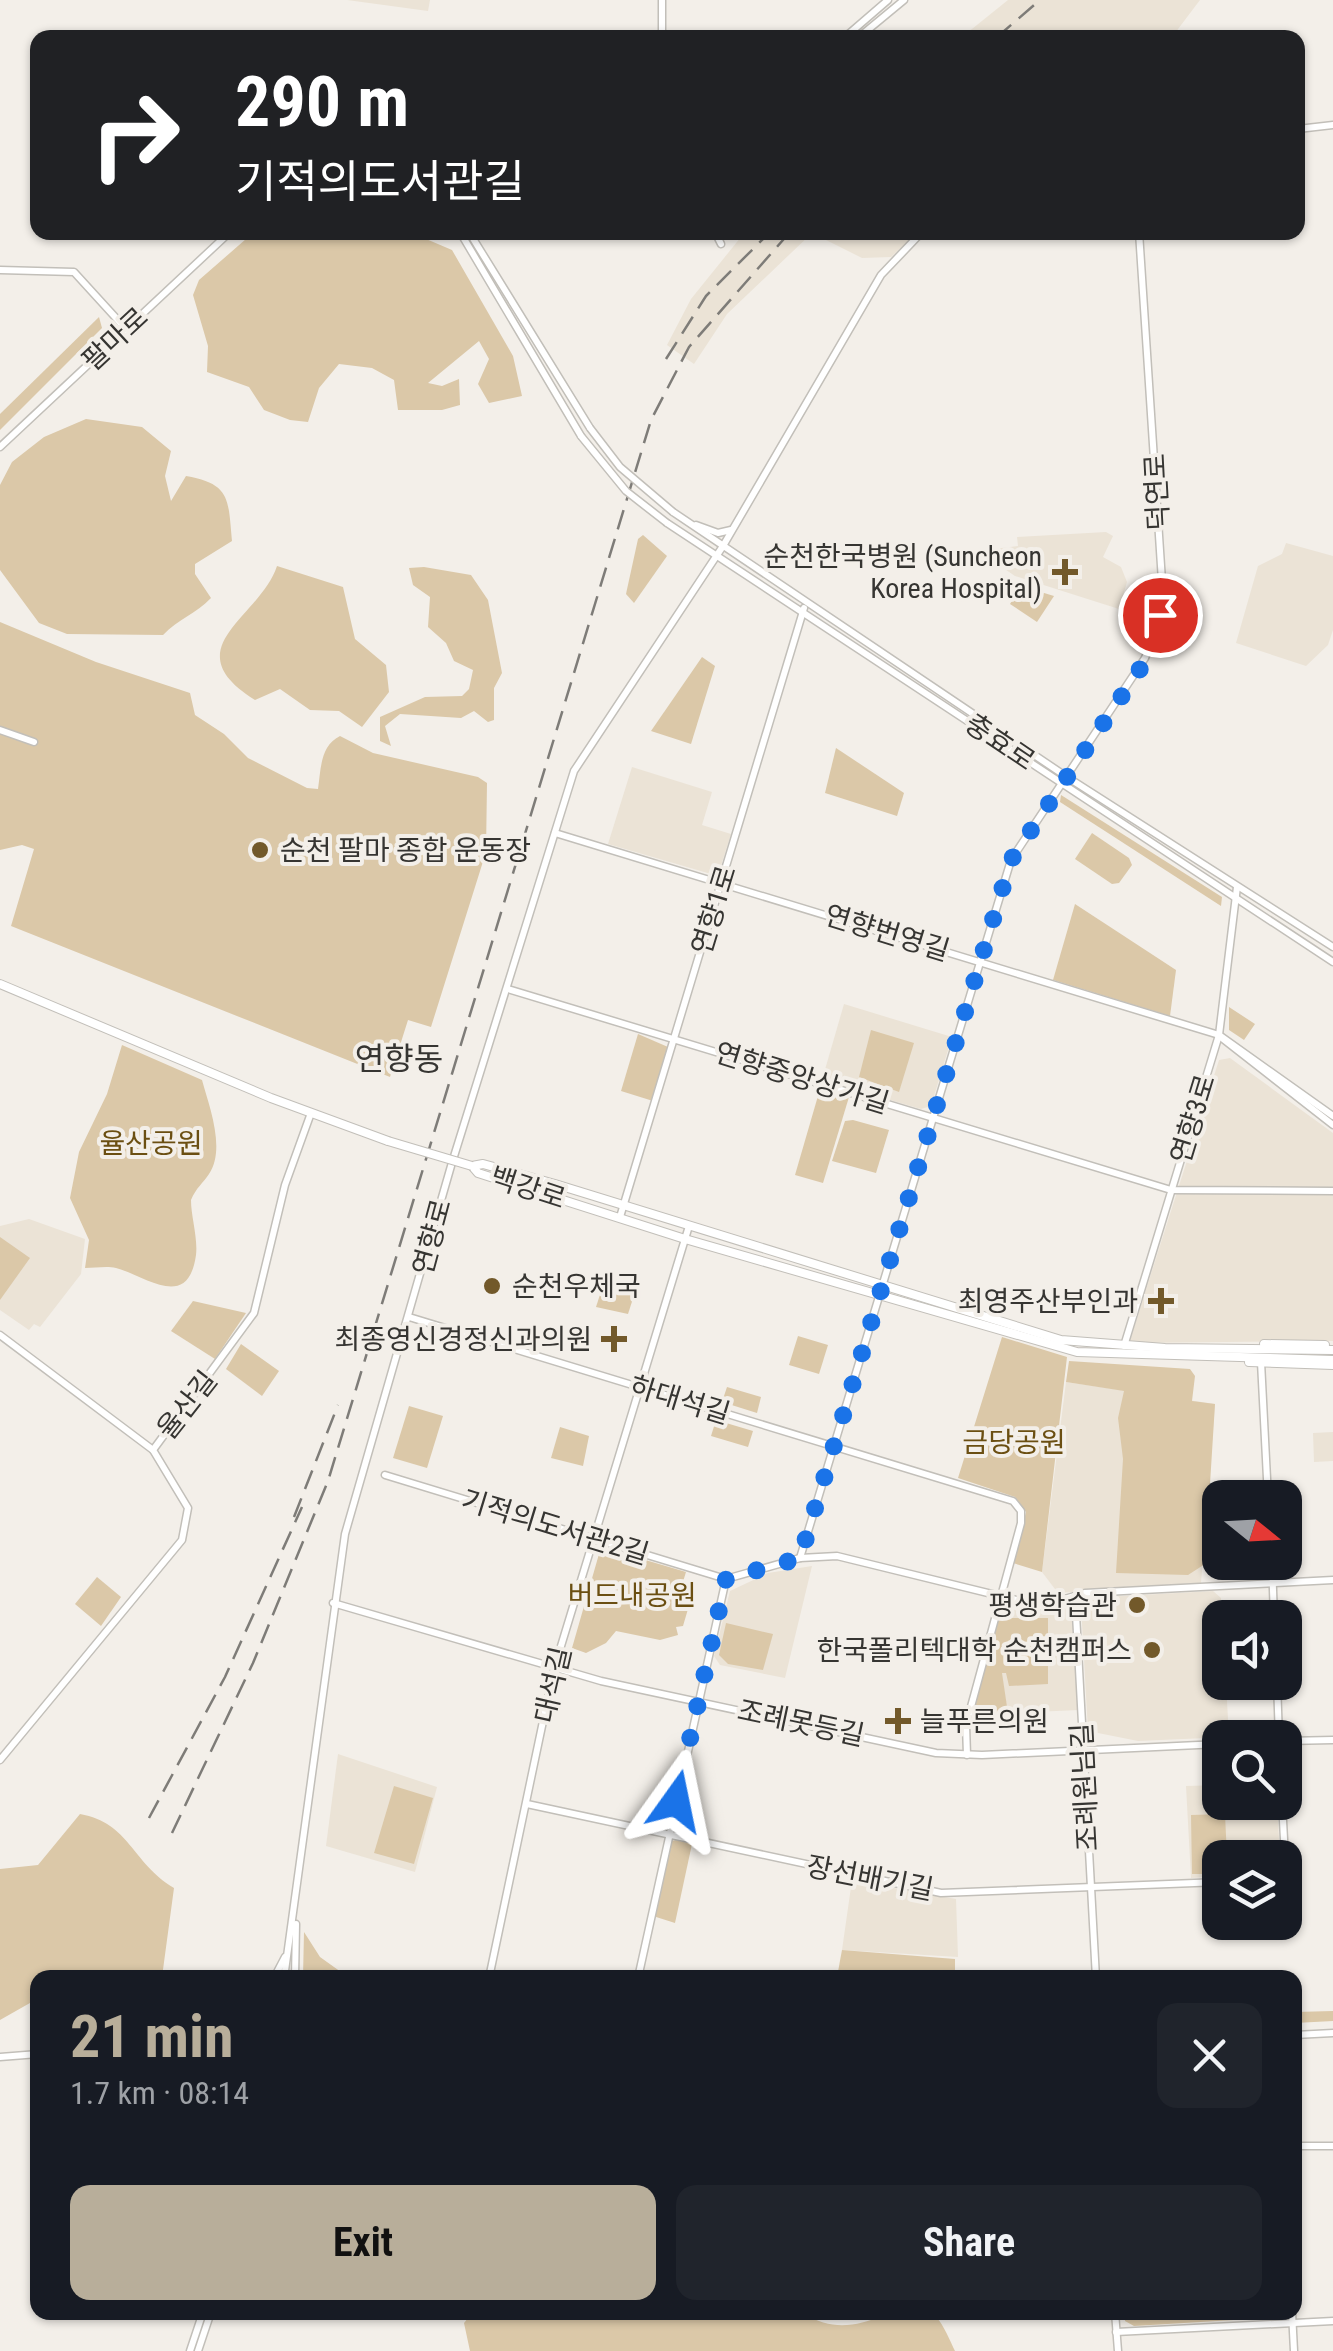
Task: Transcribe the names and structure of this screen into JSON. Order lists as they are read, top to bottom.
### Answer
{
  "streets": {
    "main road": ["백강로"],
    "street": [
      "팔마로",
      "덕연로",
      "충효로",
      "연향1로",
      "연향번영길",
      "연향중앙상가길",
      "연향3로",
      "연향로",
      "하대석길",
      "율산길",
      "기적의도서관2길",
      "대석길",
      "조례못등길",
      "조례원님길",
      "장선배기길"
    ]
  },
  "crossings": [
    ["덕연로", "충효로"],
    ["덕연로", "연향번영길"],
    ["덕연로", "연향중앙상가길"],
    ["덕연로", "백강로"],
    ["덕연로", "하대석길"],
    ["충효로", "연향1로"],
    ["충효로", "연향3로"],
    ["충효로", "연향로"],
    ["연향1로", "연향번영길"],
    ["연향1로", "연향중앙상가길"],
    ["연향1로", "백강로"],
    ["연향번영길", "연향3로"],
    ["연향번영길", "연향로"],
    ["연향중앙상가길", "연향3로"],
    ["연향중앙상가길", "연향로"],
    ["연향3로", "백강로"],
    ["백강로", "대석길"],
    ["연향로", "하대석길"],
    ["연향로", "조례못등길"],
    ["하대석길", "대석길"],
    ["기적의도서관2길", "대석길"],
    ["대석길", "조례못등길"],
    ["대석길", "장선배기길"],
    ["조례못등길", "조례원님길"],
    ["조례원님길", "장선배기길"]
  ],
  "districts": ["연향동"],
  "parks": ["율산공원", "금당공원", "버드내공원"],
  "places": {
    "health": [
      "순천한국병원 (Suncheon Korea Hospital)",
      "최영주산부인과",
      "최종영신경정신과의원",
      "늘푸른의원"
    ],
    "other": [
      "순천 팔마 종합 운동장",
      "순천우체국",
      "평생학습관",
      "한국폴리텍대학 순천캠퍼스"
    ]
  },
  "north": "right",
  "page": {
    "turn": ["290 m", "기적의도서관길"],
    "heading": ["21 min", "1.7 km · 08:14"],
    "buttons": ["Exit", "Share"]
  }
}
